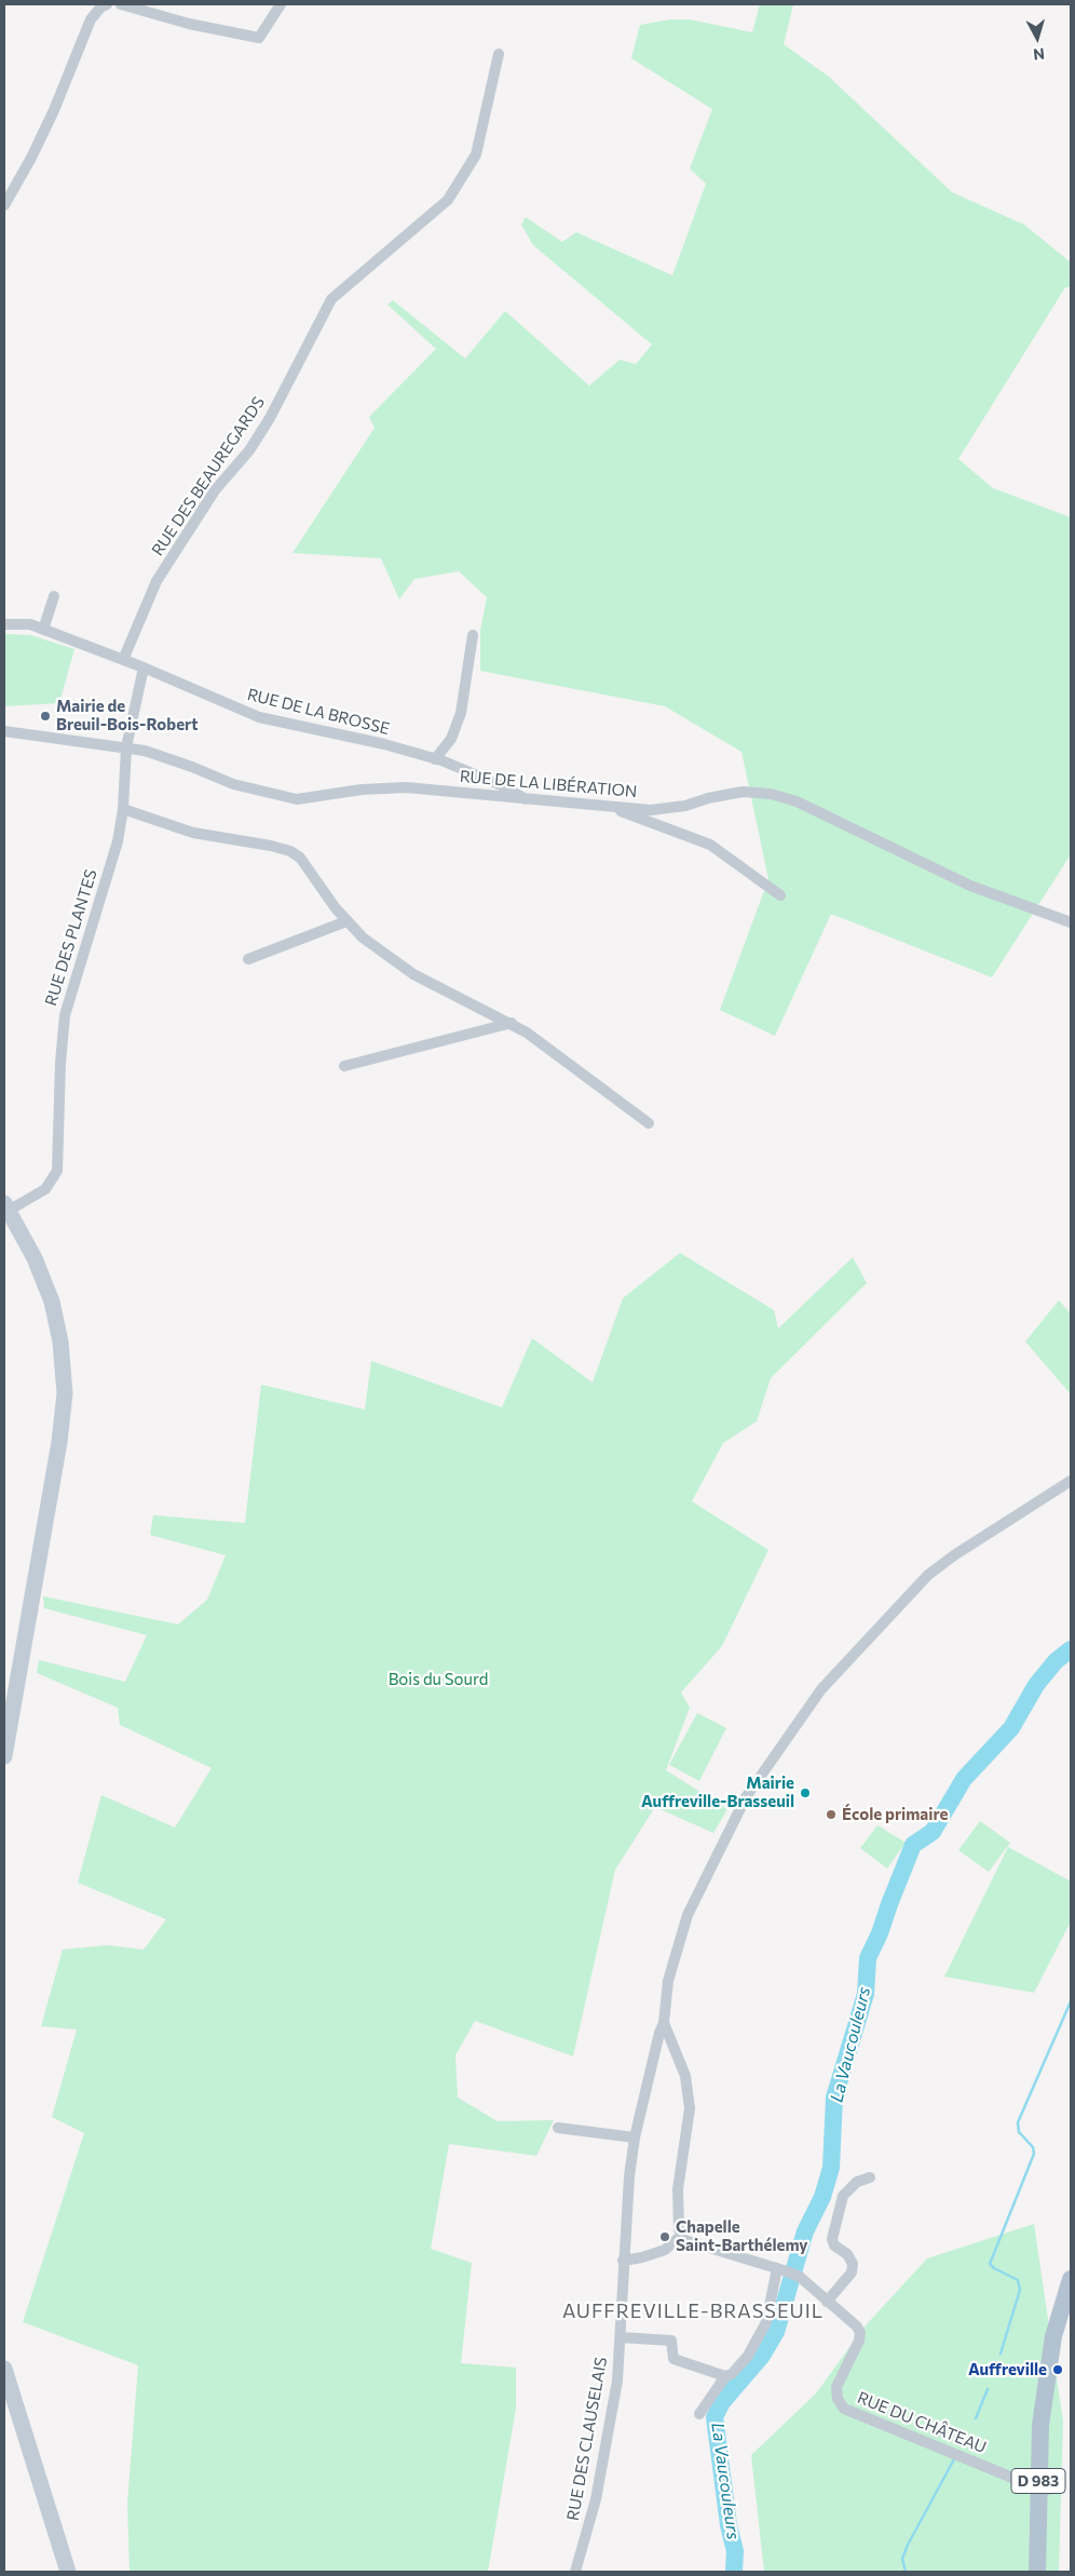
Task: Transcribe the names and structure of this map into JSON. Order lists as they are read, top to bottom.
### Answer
{
  "streets": {
    "main road": ["D 983"],
    "street": [
      "RUE DES BEAUREGARDS",
      "RUE DE LA BROSSE",
      "RUE DE LA LIBÉRATION",
      "RUE DES PLANTES",
      "RUE DU CHÂTEAU",
      "RUE DES CLAUSELAIS"
    ]
  },
  "crossings": [
    ["RUE DES BEAUREGARDS", "RUE DE LA BROSSE"],
    ["RUE DE LA BROSSE", "RUE DE LA LIBÉRATION"],
    ["RUE DE LA BROSSE", "RUE DES PLANTES"],
    ["RUE DE LA LIBÉRATION", "RUE DES PLANTES"],
    ["RUE DU CHÂTEAU", "D 983"]
  ],
  "districts": ["AUFFREVILLE-BRASSEUIL"],
  "water": ["La Vaucouleurs"],
  "parks": ["Bois du Sourd"],
  "places": [
    "Mairie de Breuil-Bois-Robert",
    "Mairie Auffreville-Brasseuil",
    "École primaire",
    "Chapelle Saint-Barthélemy",
    "Auffreville"
  ],
  "north": "bottom"
}
